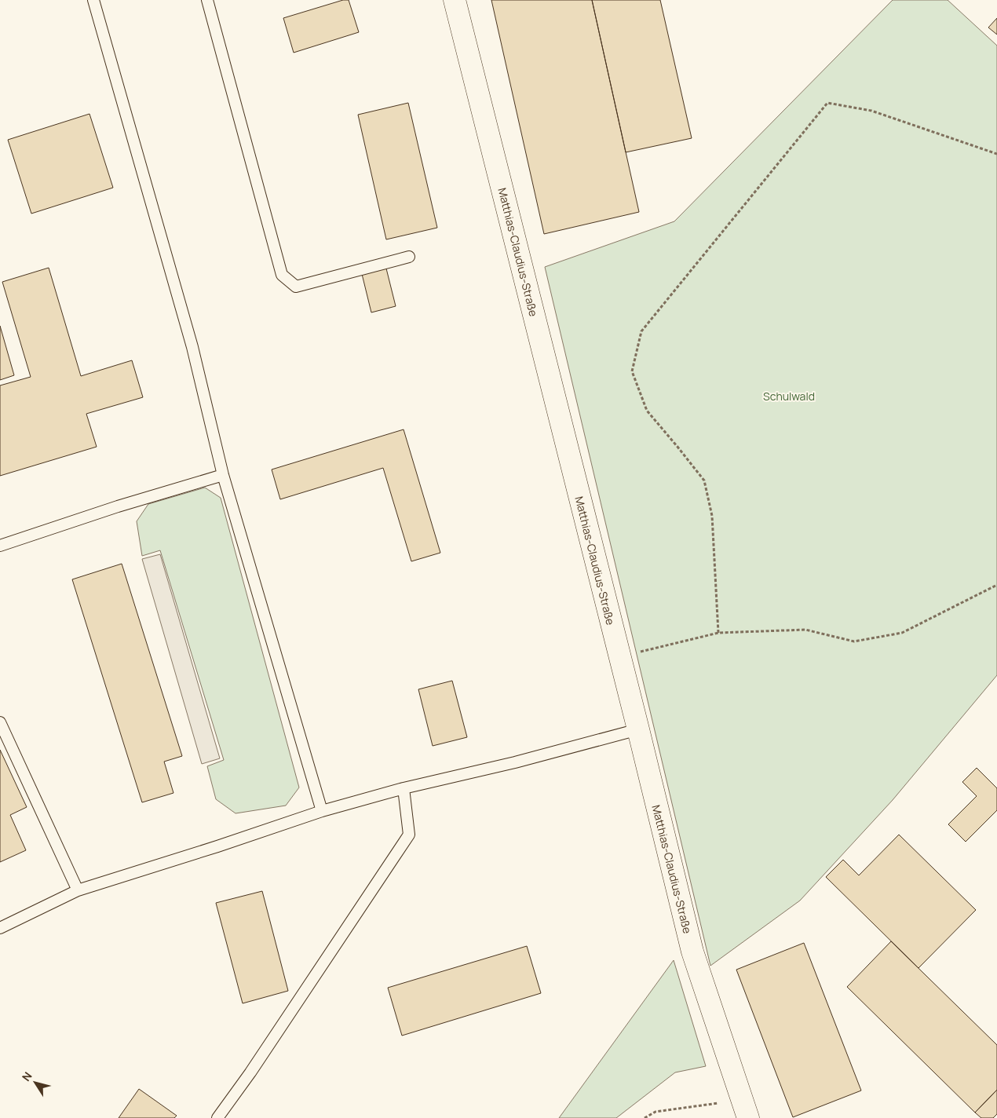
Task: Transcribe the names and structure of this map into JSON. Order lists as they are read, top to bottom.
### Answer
{
  "streets": {
    "street": ["Matthias-Claudius-Straße"]
  },
  "parks": ["Schulwald"],
  "north": "top left"
}
